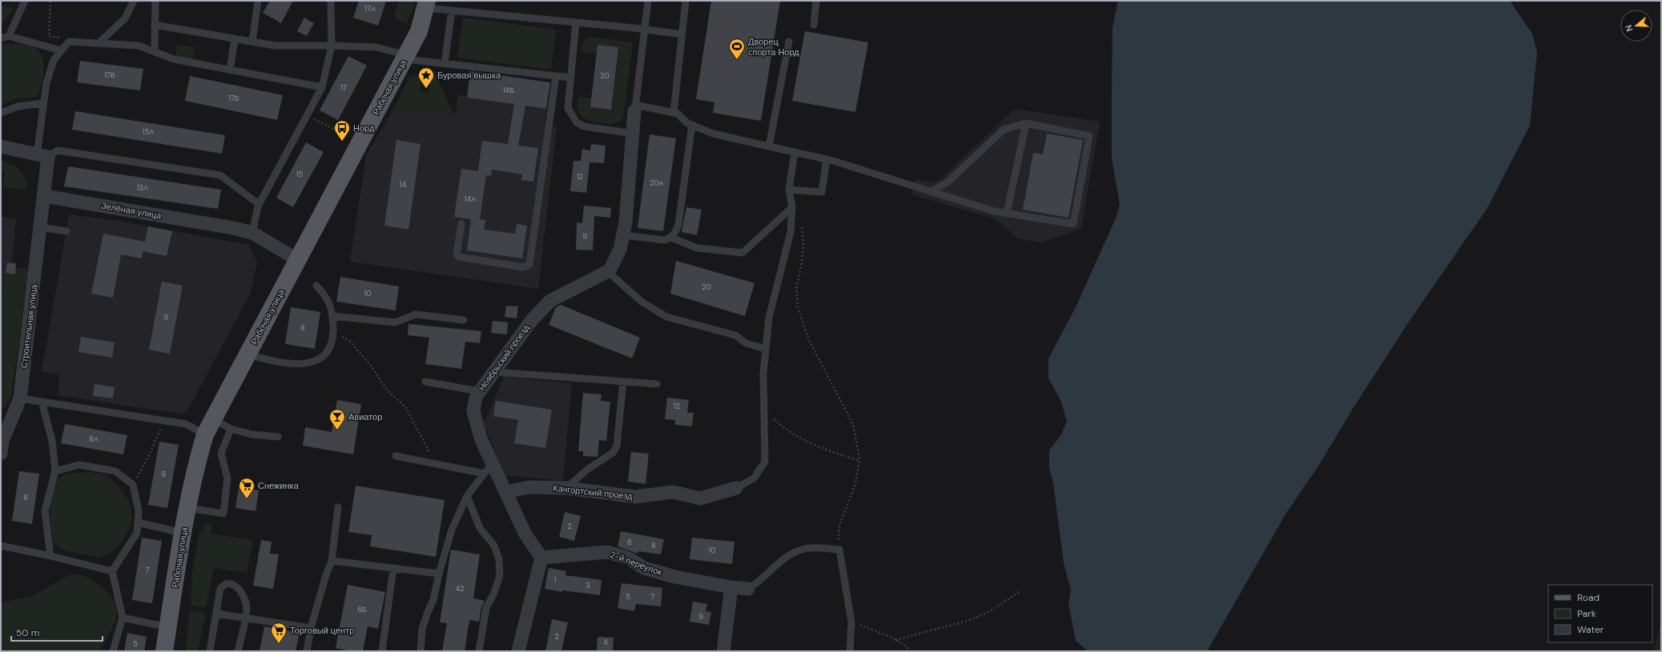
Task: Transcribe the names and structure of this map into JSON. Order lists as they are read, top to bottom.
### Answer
{
  "streets": {
    "main road": ["Рабочая улица"],
    "street": [
      "Зелёная улица",
      "Строительная улица",
      "Ноябрьский проезд",
      "Качгортский проезд",
      "2-й переулок"
    ]
  },
  "crossings": [
    ["Рабочая улица", "Зелёная улица"],
    ["Зелёная улица", "Строительная улица"],
    ["Ноябрьский проезд", "Качгортский проезд"],
    ["Ноябрьский проезд", "2-й переулок"]
  ],
  "places": {
    "sports": ["Дворец спорта Норд"],
    "place": ["Буровая вышка"],
    "bus stop": ["Норд"],
    "bar": ["Авиатор"],
    "supermarket": ["Снежинка", "Торговый центр"]
  },
  "house_numbers": [
    "17А",
    "17В",
    "20",
    "17",
    "14Б",
    "17Б",
    "15А",
    "15",
    "12",
    "20А",
    "14",
    "13А",
    "14А",
    "11",
    "20",
    "10",
    "11",
    "8",
    "12",
    "8А",
    "9",
    "8",
    "2",
    "6",
    "8",
    "10",
    "7",
    "1",
    "3",
    "42",
    "5",
    "7",
    "6Б",
    "9",
    "2",
    "4",
    "5"
  ],
  "legend": ["Road", "Park", "Water"],
  "scale_bar": "50 m",
  "north": "left"
}
